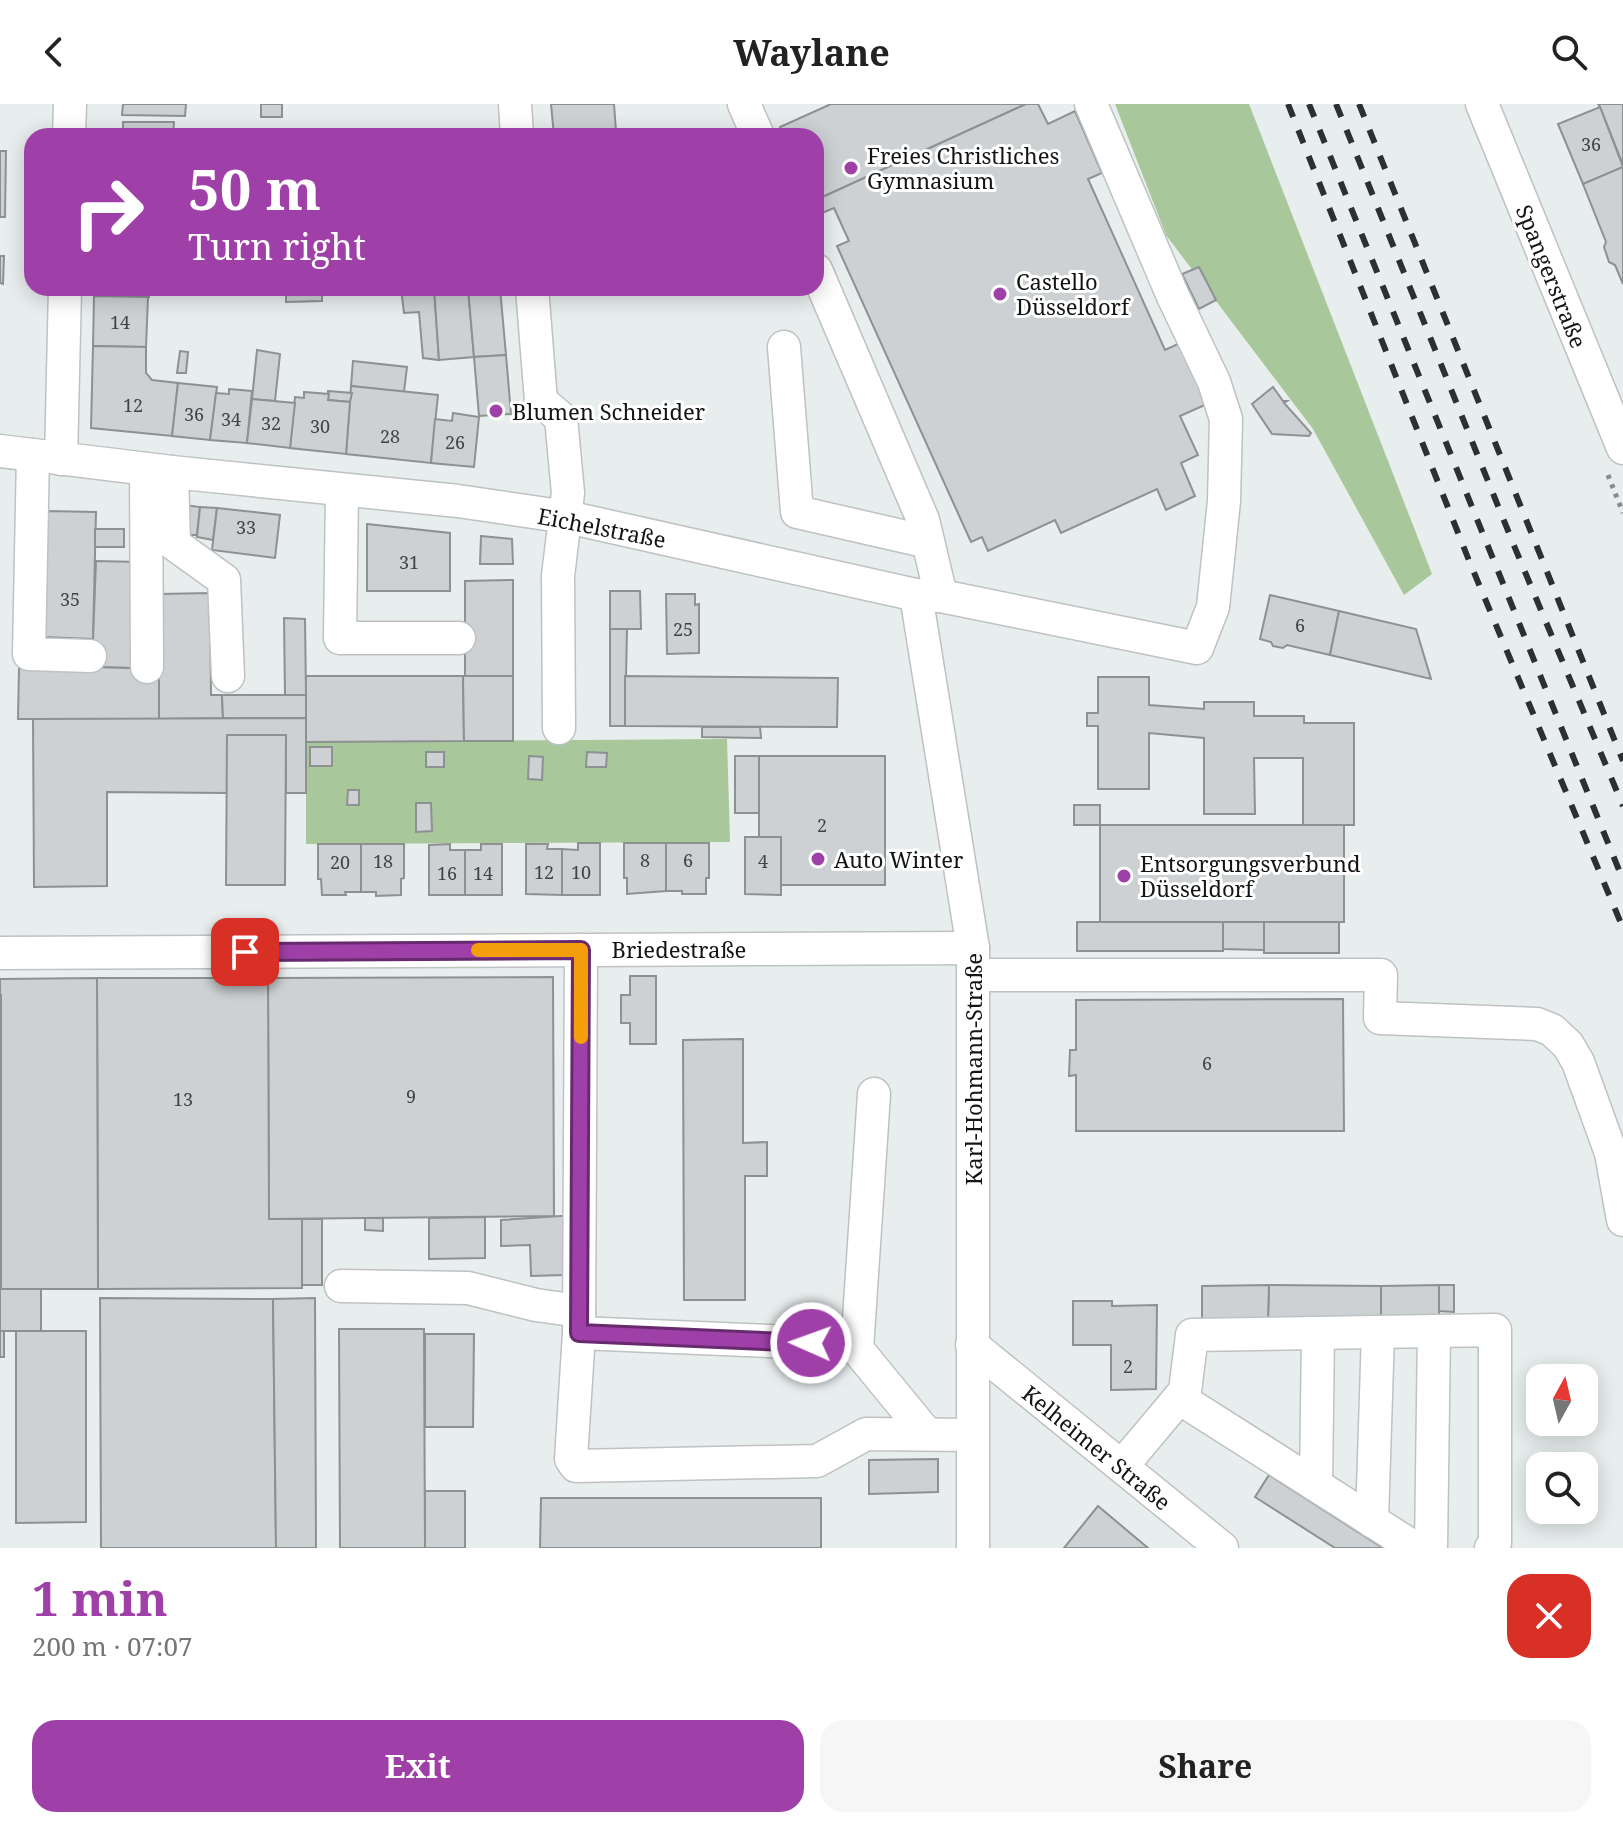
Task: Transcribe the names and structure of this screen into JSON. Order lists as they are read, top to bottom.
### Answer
{
  "streets": {
    "street": [
      "Spangerstraße",
      "Eichelstraße",
      "Briedestraße",
      "Karl-Hohmann-Straße",
      "Kelheimer Straße"
    ]
  },
  "crossings": [
    ["Eichelstraße", "Karl-Hohmann-Straße"],
    ["Briedestraße", "Karl-Hohmann-Straße"],
    ["Karl-Hohmann-Straße", "Kelheimer Straße"]
  ],
  "places": [
    "Freies Christliches Gymnasium",
    "Castello Düsseldorf",
    "Blumen Schneider",
    "Auto Winter",
    "Entsorgungsverbund Düsseldorf"
  ],
  "house_numbers": [
    "36",
    "14",
    "12",
    "36",
    "34",
    "32",
    "30",
    "28",
    "26",
    "33",
    "31",
    "35",
    "6",
    "25",
    "2",
    "8",
    "6",
    "18",
    "4",
    "20",
    "12",
    "10",
    "16",
    "14",
    "6",
    "9",
    "13",
    "2"
  ],
  "north": "top",
  "page": {
    "header": "Waylane",
    "turn": ["50 m", "Turn right"],
    "heading": ["1 min", "200 m · 07:07"],
    "buttons": ["Exit", "Share"]
  }
}
